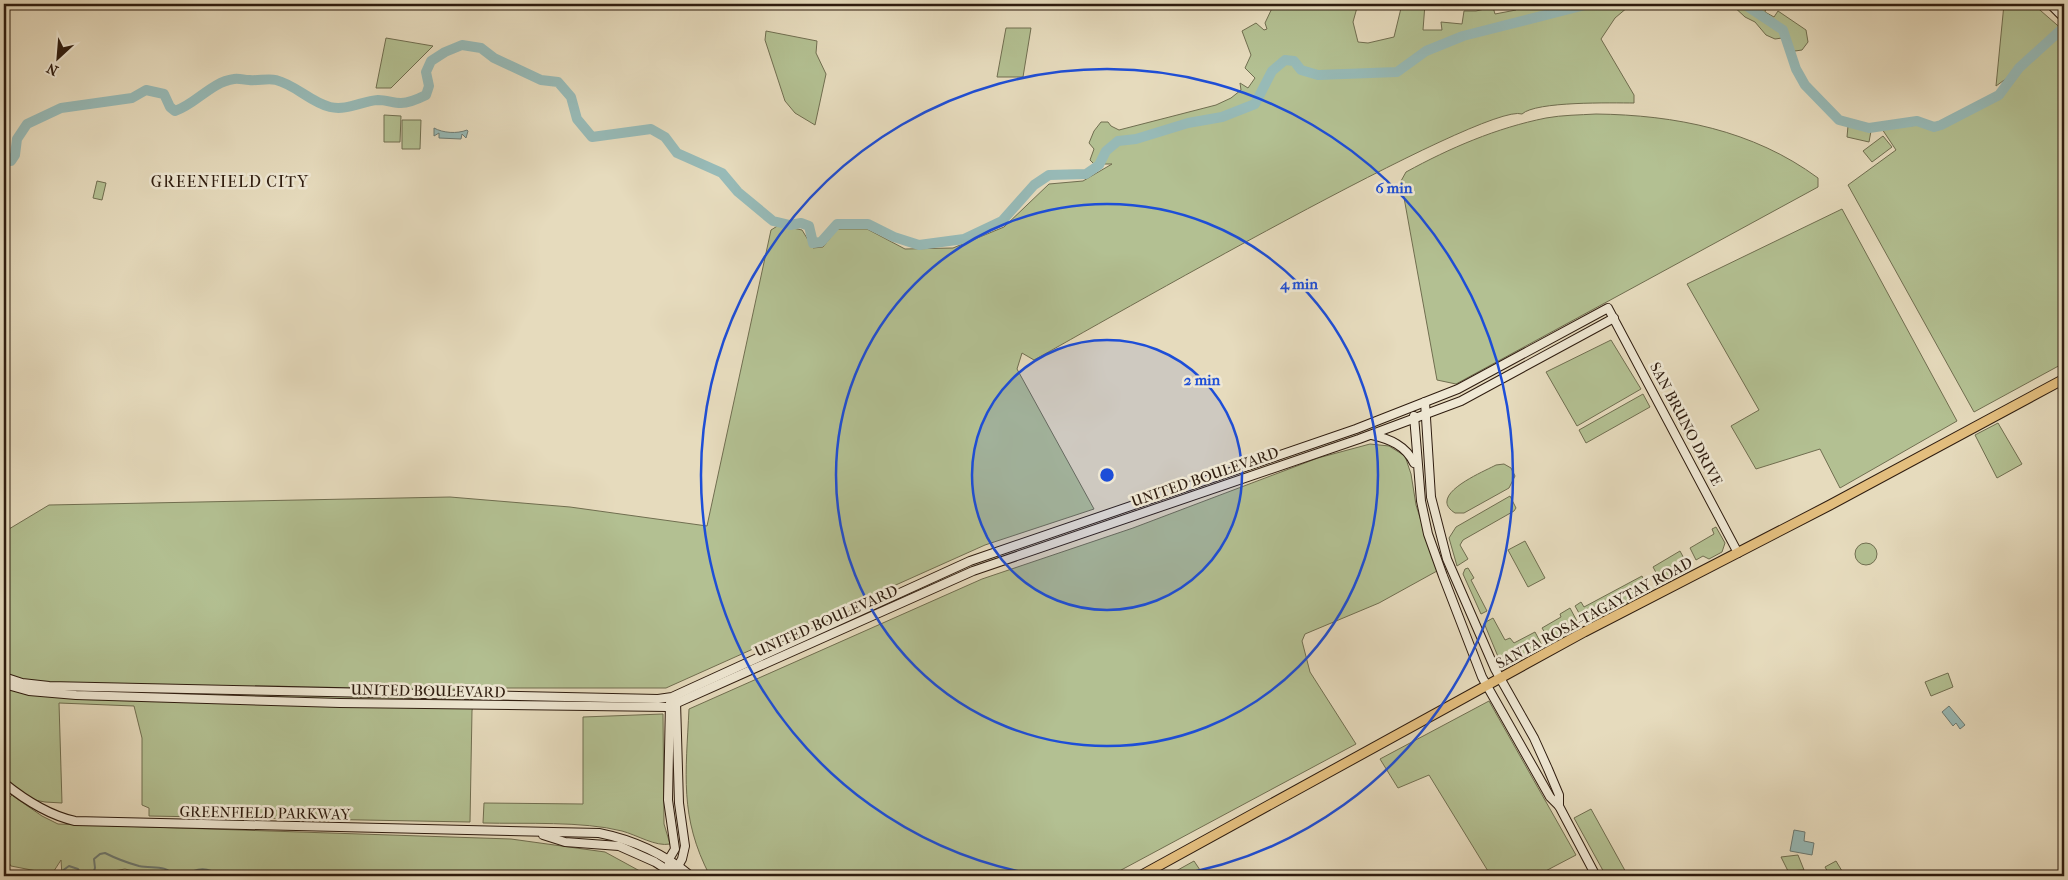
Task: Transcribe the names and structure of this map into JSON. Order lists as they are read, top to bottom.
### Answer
{
  "streets": {
    "main road": [
      "SAN BRUNO DRIVE",
      "UNITED BOULEVARD",
      "SANTA ROSA-TAGAYTAY ROAD",
      "GREENFIELD PARKWAY"
    ]
  },
  "crossings": [
    ["SAN BRUNO DRIVE", "UNITED BOULEVARD"],
    ["SAN BRUNO DRIVE", "SANTA ROSA-TAGAYTAY ROAD"]
  ],
  "districts": ["GREENFIELD CITY"],
  "north": "bottom left",
  "rings": ["6 min", "4 min", "2 min"]
}
